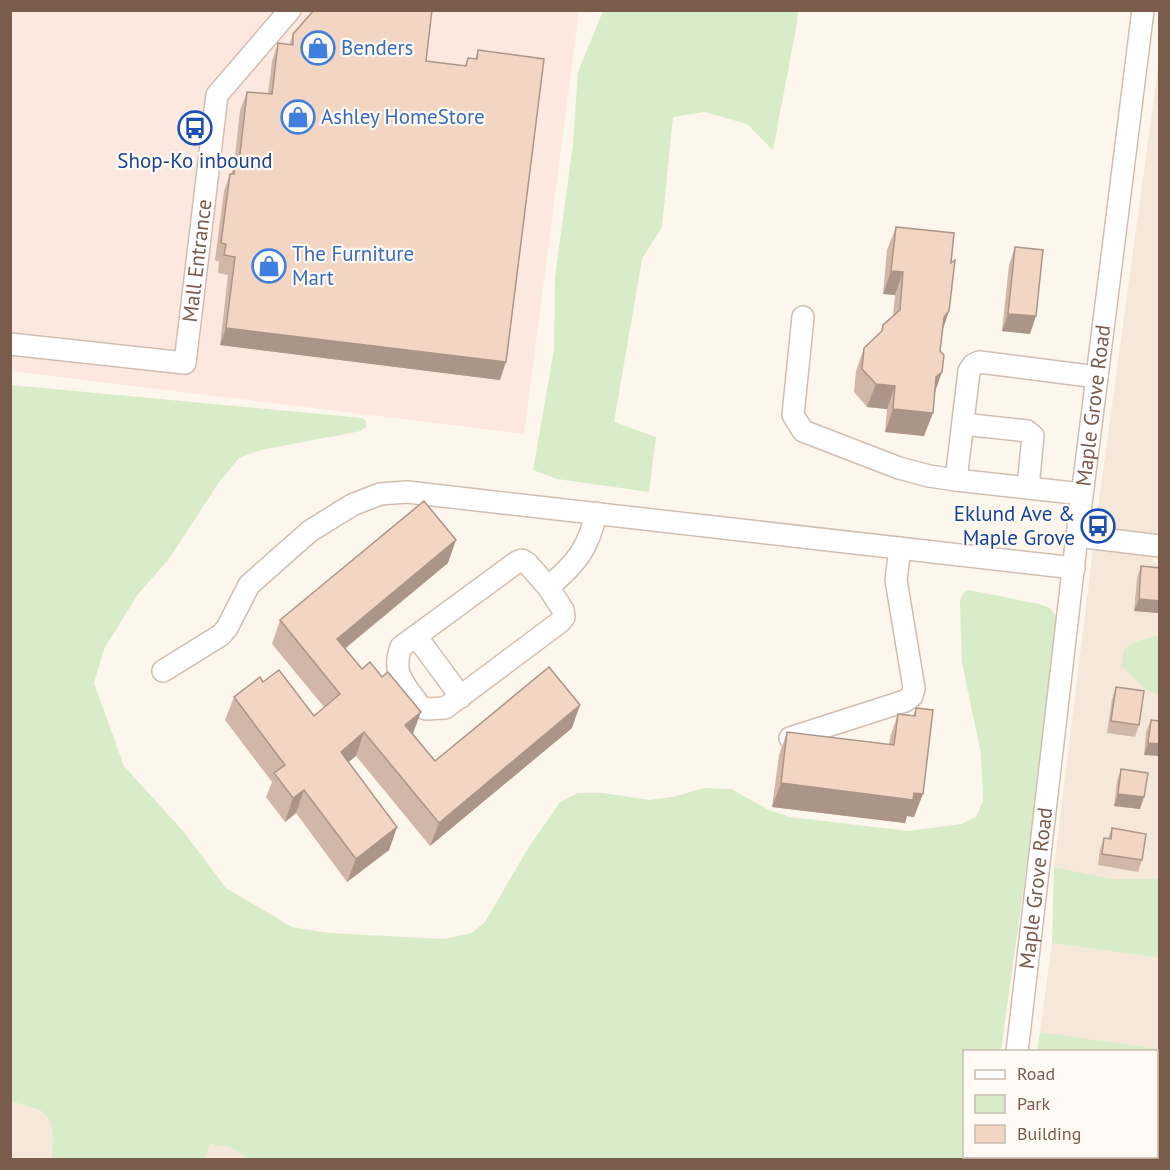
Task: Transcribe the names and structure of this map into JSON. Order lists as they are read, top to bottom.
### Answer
{
  "streets": {
    "street": ["Mall Entrance", "Maple Grove Road"]
  },
  "places": {
    "shop": ["Benders", "Ashley HomeStore", "The Furniture Mart"],
    "bus stop": ["Shop-Ko inbound", "Eklund Ave & Maple Grove"]
  },
  "legend": ["Road", "Park", "Building"]
}
